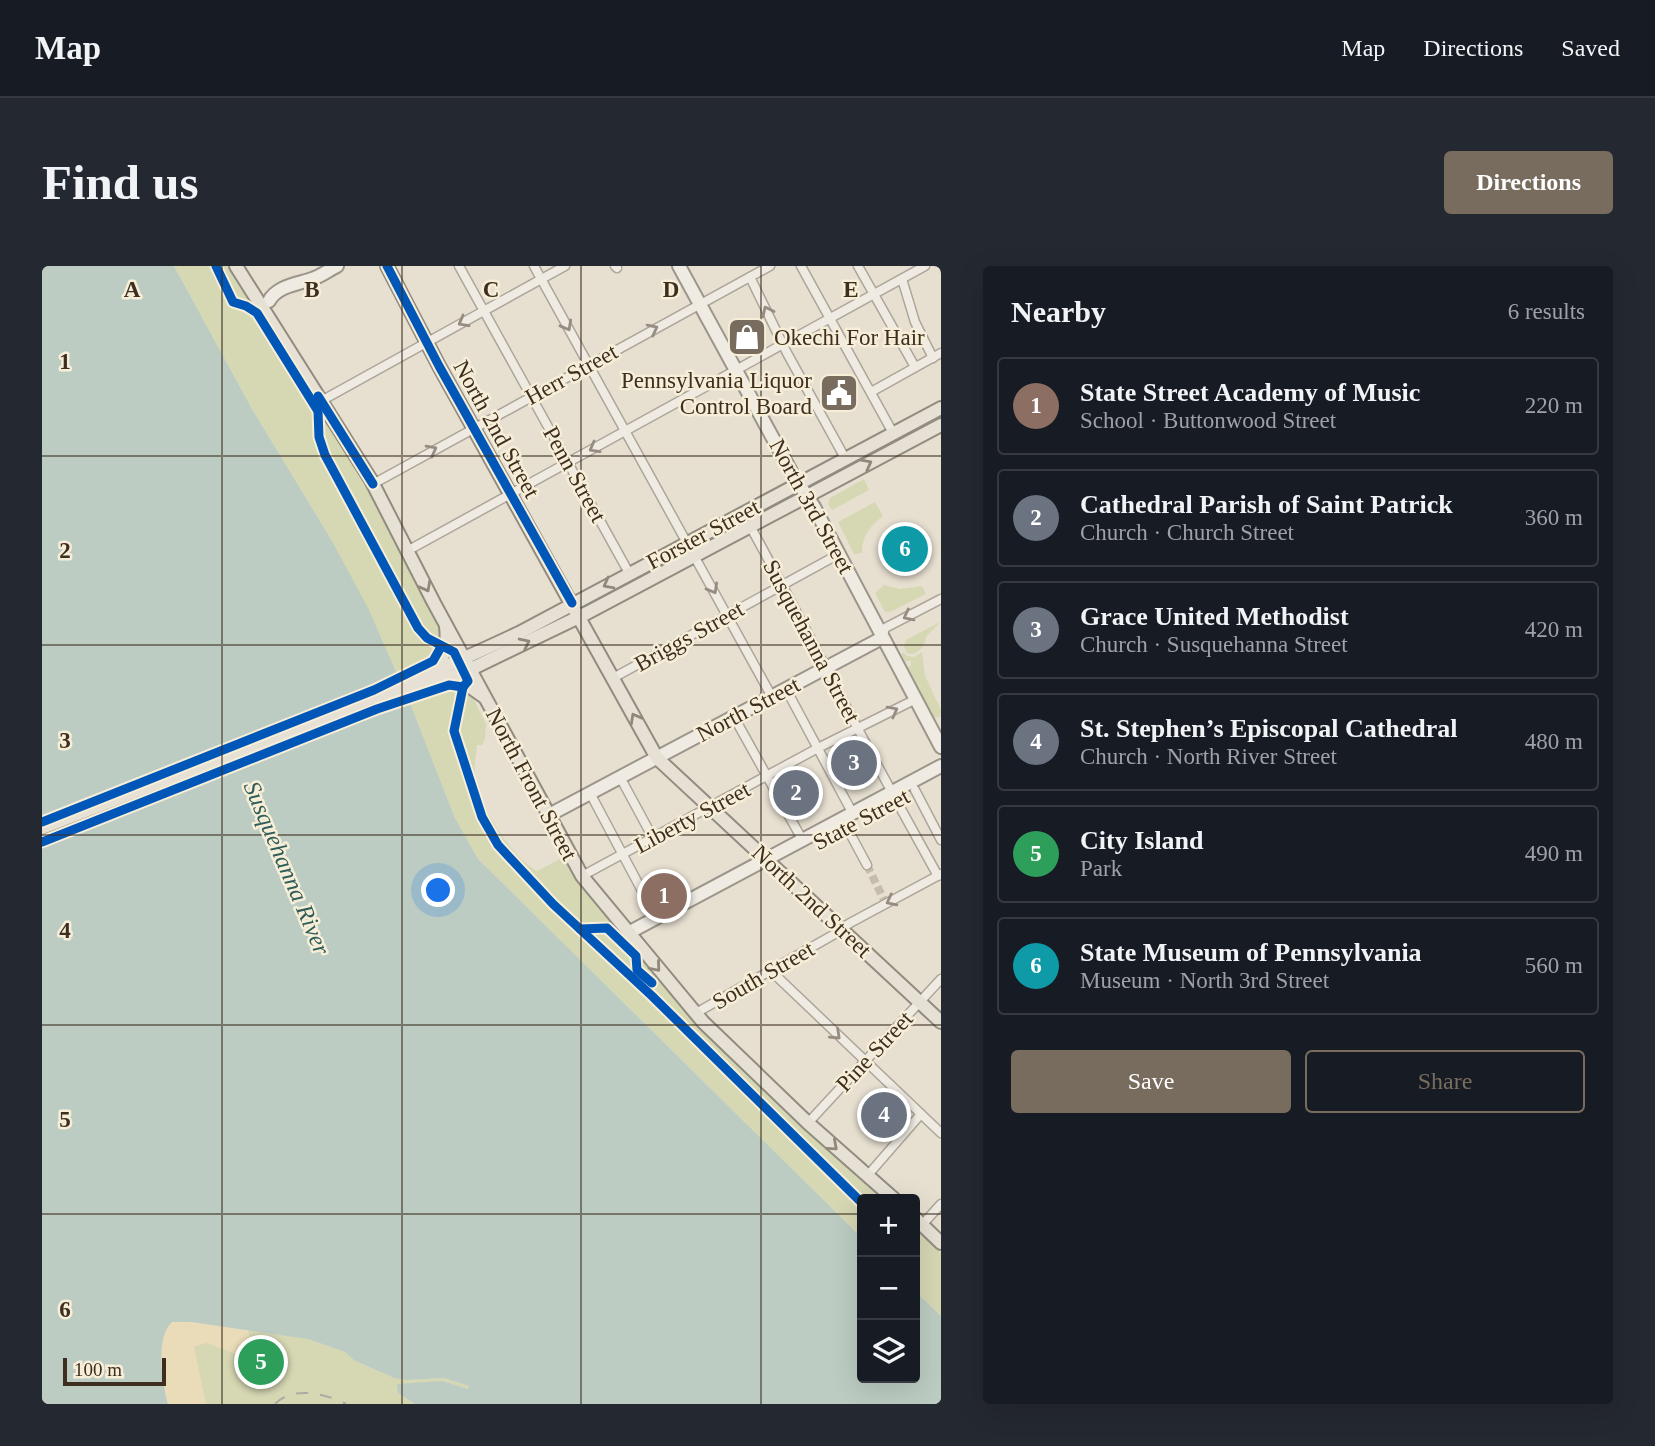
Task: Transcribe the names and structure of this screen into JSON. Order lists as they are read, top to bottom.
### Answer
{
  "streets": {
    "main road": ["North 2nd Street", "Forster Street", "North Front Street"],
    "street": [
      "Herr Street",
      "Penn Street",
      "North 3rd Street",
      "Briggs Street",
      "Susquehanna Street",
      "North Street",
      "Liberty Street",
      "State Street",
      "South Street",
      "Pine Street"
    ]
  },
  "crossings": [
    ["Herr Street", "North 2nd Street"],
    ["Herr Street", "Penn Street"],
    ["Herr Street", "North 3rd Street"],
    ["Herr Street", "North Front Street"],
    ["North 2nd Street", "Forster Street"],
    ["North 2nd Street", "Briggs Street"],
    ["North 2nd Street", "North Street"],
    ["North 2nd Street", "Liberty Street"],
    ["North 2nd Street", "State Street"],
    ["North 2nd Street", "South Street"],
    ["North 2nd Street", "Pine Street"],
    ["Penn Street", "Forster Street"],
    ["North 3rd Street", "Forster Street"],
    ["North 3rd Street", "Briggs Street"],
    ["North 3rd Street", "North Street"],
    ["North 3rd Street", "Liberty Street"],
    ["Forster Street", "Susquehanna Street"],
    ["Forster Street", "North Front Street"],
    ["Briggs Street", "Susquehanna Street"],
    ["Susquehanna Street", "North Street"],
    ["Susquehanna Street", "Liberty Street"],
    ["Susquehanna Street", "State Street"],
    ["Susquehanna Street", "South Street"],
    ["North Street", "North Front Street"],
    ["North Front Street", "Liberty Street"],
    ["North Front Street", "State Street"],
    ["North Front Street", "South Street"],
    ["North Front Street", "Pine Street"]
  ],
  "one_way": ["Herr Street", "South Street"],
  "water": ["Susquehanna River"],
  "places": {
    "shop": ["Okechi For Hair"],
    "public building": ["Pennsylvania Liquor Control Board"]
  },
  "scale_bar": "100 m",
  "page": {
    "header": "Map",
    "nav": ["Map", "Directions", "Saved"],
    "buttons": [
      "Directions",
      ["Save", "Share"]
    ],
    "title": "Find us",
    "heading": ["Nearby", "6 results"],
    "list": [
      {
        "mark": "1",
        "name": "State Street Academy of Music",
        "note": "School · Buttonwood Street",
        "value": "220 m"
      },
      {
        "mark": "2",
        "name": "Cathedral Parish of Saint Patrick",
        "note": "Church · Church Street",
        "value": "360 m"
      },
      {
        "mark": "3",
        "name": "Grace United Methodist",
        "note": "Church · Susquehanna Street",
        "value": "420 m"
      },
      {
        "mark": "4",
        "name": "St. Stephen’s Episcopal Cathedral",
        "note": "Church · North River Street",
        "value": "480 m"
      },
      {
        "mark": "5",
        "name": "City Island",
        "note": "Park",
        "value": "490 m"
      },
      {
        "mark": "6",
        "name": "State Museum of Pennsylvania",
        "note": "Museum · North 3rd Street",
        "value": "560 m"
      }
    ],
    "pins": [
      "6",
      "3",
      "2",
      "1",
      "4",
      "5"
    ],
    "map_buttons": ["+", "−"],
    "scale": "100 m"
  },
  "grid": {
    "columns": [
      "A",
      "B",
      "C",
      "D",
      "E"
    ],
    "rows": [
      "1",
      "2",
      "3",
      "4",
      "5",
      "6"
    ]
  }
}
